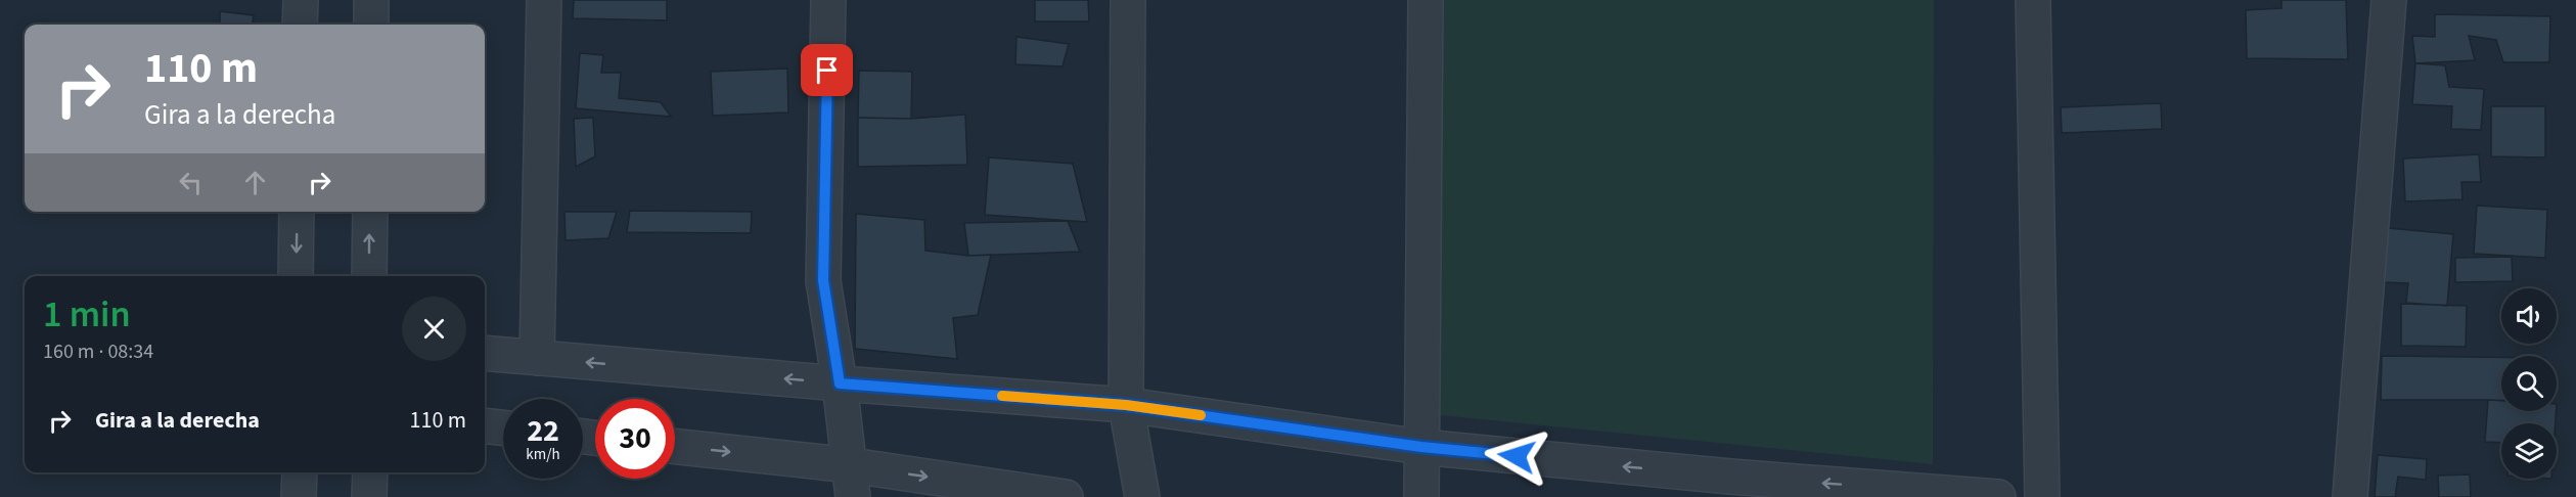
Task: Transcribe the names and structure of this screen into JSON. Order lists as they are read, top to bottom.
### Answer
{
  "page": {
    "turn": ["110 m", "Gira a la derecha"],
    "heading": ["1 min", "160 m · 08:34"],
    "list": [
      {
        "name": "Gira a la derecha",
        "value": "110 m"
      }
    ],
    "speed": "22 km/h",
    "limit": "30"
  }
}
